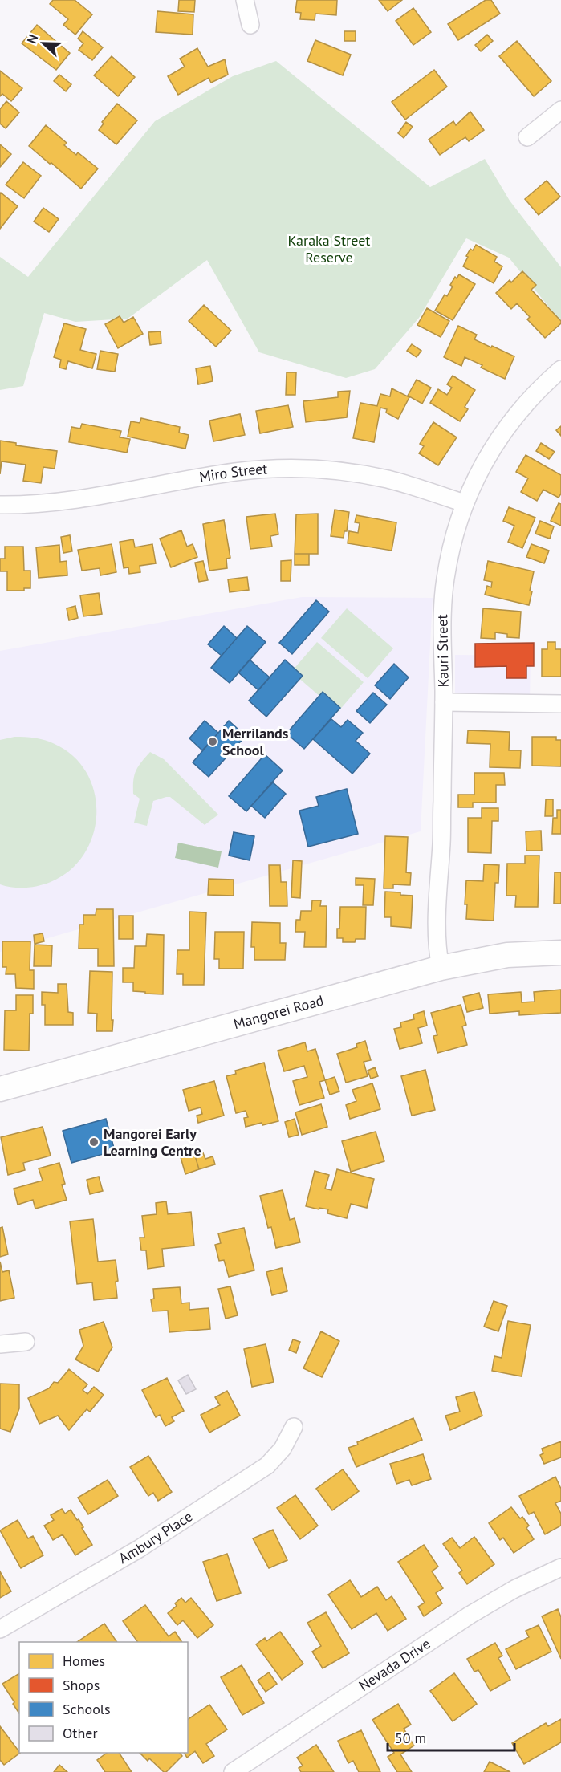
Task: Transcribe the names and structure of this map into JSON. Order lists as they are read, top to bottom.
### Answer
{
  "streets": {
    "main road": ["Mangorei Road"],
    "street": [
      "Miro Street",
      "Kauri Street",
      "Ambury Place",
      "Nevada Drive"
    ]
  },
  "crossings": [
    ["Miro Street", "Kauri Street"],
    ["Kauri Street", "Mangorei Road"]
  ],
  "parks": ["Karaka Street Reserve"],
  "places": ["Merrilands School", "Mangorei Early Learning Centre"],
  "legend": [
    "Homes",
    "Shops",
    "Schools",
    "Other"
  ],
  "scale_bar": "50 m",
  "north": "left"
}
